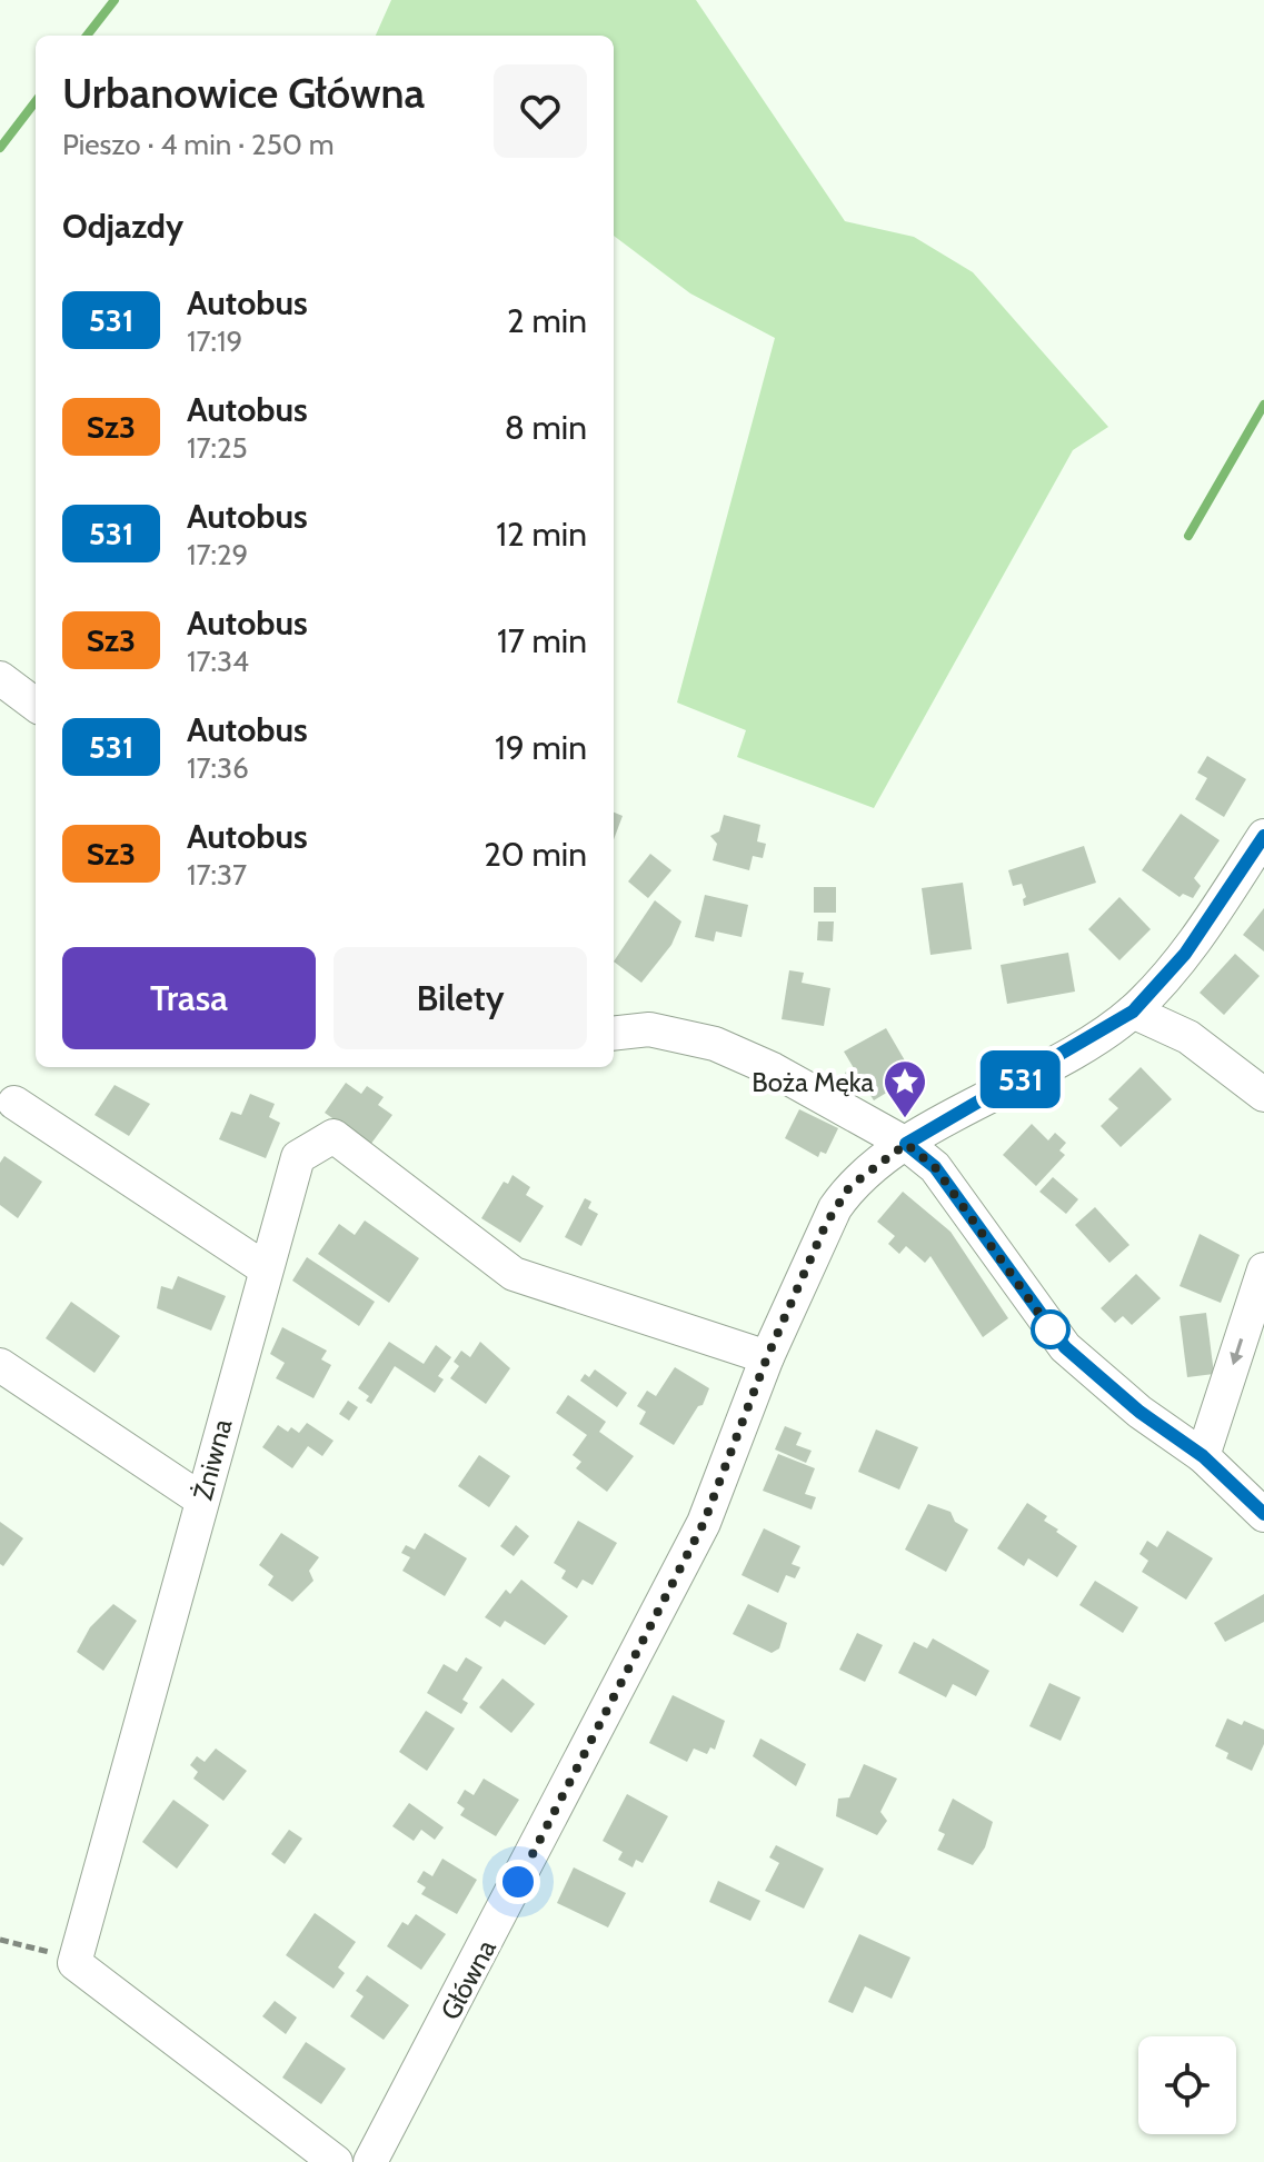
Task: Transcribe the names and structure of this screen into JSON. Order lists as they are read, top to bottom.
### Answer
{
  "streets": {
    "street": ["Żniwna", "Główna"]
  },
  "crossings": [
    ["Żniwna", "Główna"]
  ],
  "places": {
    "place": ["Boża Męka"]
  },
  "lines": ["bus line 531"],
  "page": {
    "on_map": "531",
    "heading": [
      ["Urbanowice Główna", "Pieszo · 4 min · 250 m"],
      "Odjazdy"
    ],
    "list": [
      {
        "mark": "531",
        "name": "Autobus",
        "note": "17:19",
        "value": "2 min"
      },
      {
        "mark": "Sz3",
        "name": "Autobus",
        "note": "17:25",
        "value": "8 min"
      },
      {
        "mark": "531",
        "name": "Autobus",
        "note": "17:29",
        "value": "12 min"
      },
      {
        "mark": "Sz3",
        "name": "Autobus",
        "note": "17:34",
        "value": "17 min"
      },
      {
        "mark": "531",
        "name": "Autobus",
        "note": "17:36",
        "value": "19 min"
      },
      {
        "mark": "Sz3",
        "name": "Autobus",
        "note": "17:37",
        "value": "20 min"
      }
    ],
    "buttons": ["Trasa", "Bilety"]
  }
}
